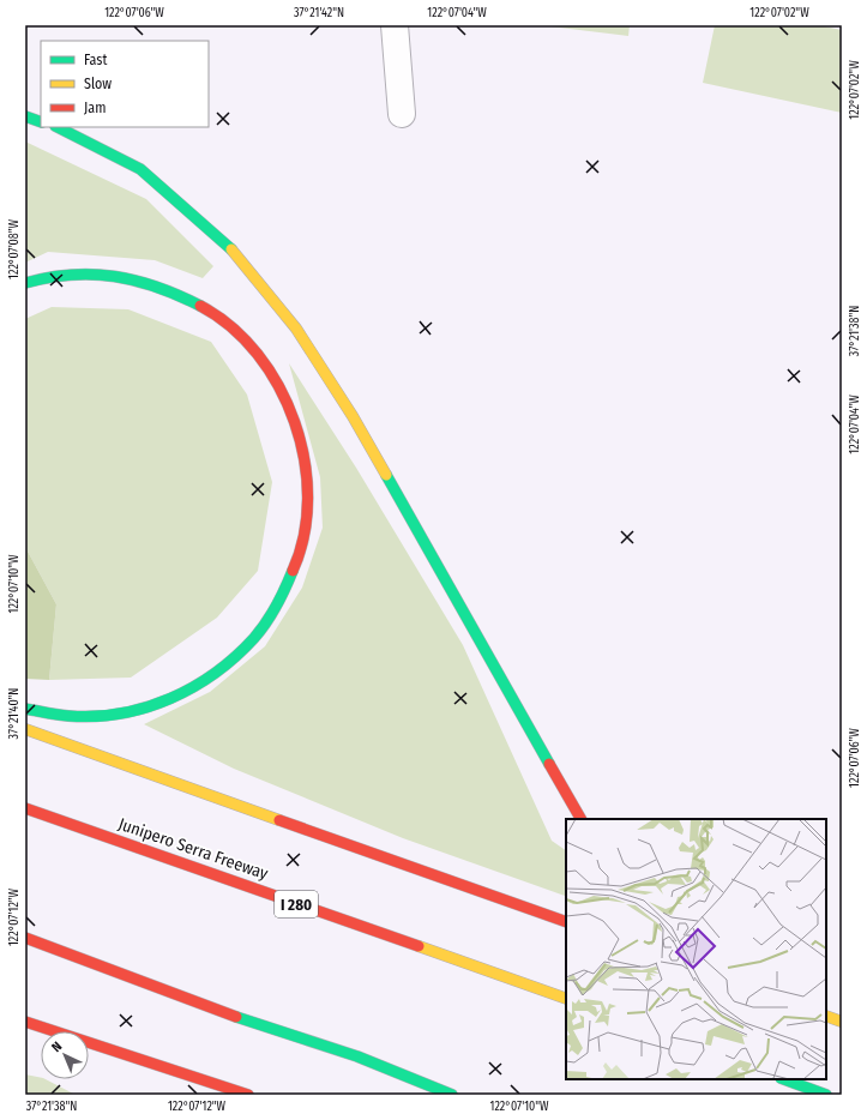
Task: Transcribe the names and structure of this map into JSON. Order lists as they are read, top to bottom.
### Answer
{
  "streets": {
    "highway": ["Junipero Serra Freeway", "I 280"]
  },
  "legend": ["Fast", "Slow", "Jam"],
  "north": "top left",
  "coordinates": [
    "122°07'06\"W",
    "37°21'42\"N",
    "122°07'04\"W",
    "122°07'02\"W",
    "122°07'08\"W",
    "37°21'38\"N",
    "122°07'10\"W",
    "37°21'40\"N",
    "122°07'12\"W"
  ]
}
